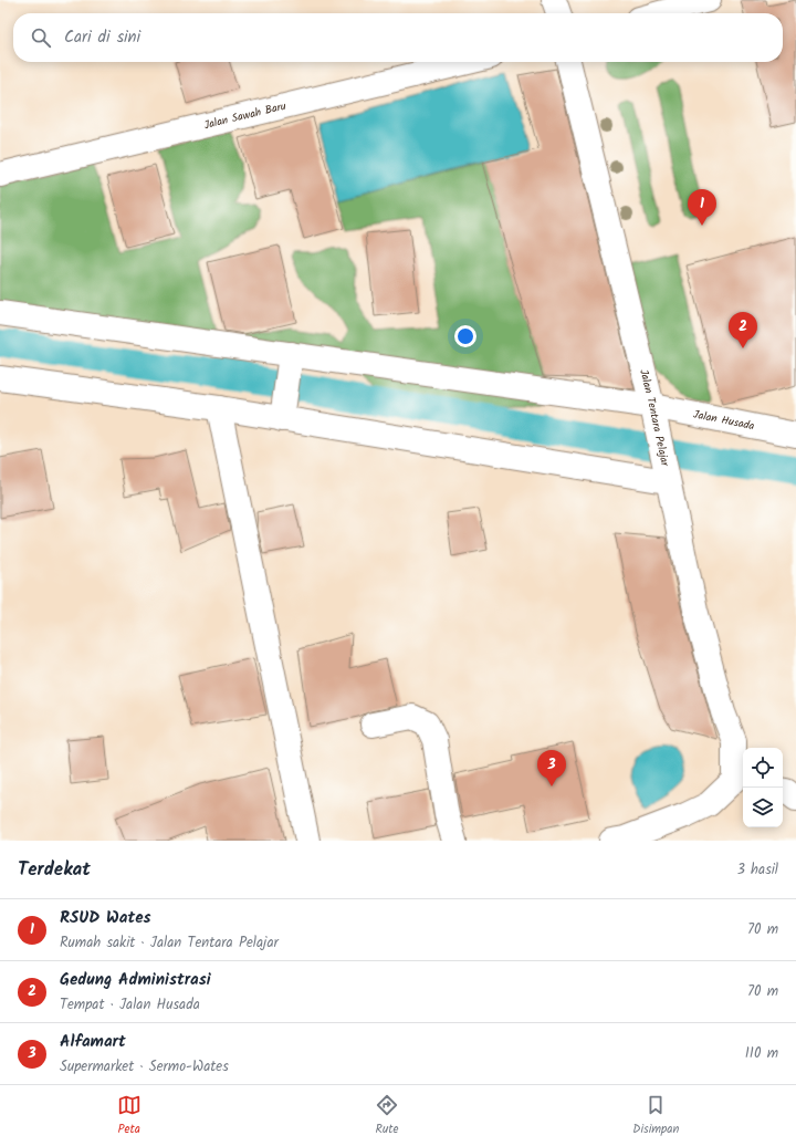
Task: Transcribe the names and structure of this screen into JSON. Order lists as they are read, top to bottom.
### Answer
{
  "streets": {
    "street": ["Jalan Sawah Baru", "Jalan Tentara Pelajar", "Jalan Husada"]
  },
  "crossings": [
    ["Jalan Tentara Pelajar", "Jalan Husada"]
  ],
  "page": {
    "search": "Cari di sini",
    "pins": ["1", "2", "3"],
    "heading": ["Terdekat", "3 hasil"],
    "list": [
      {
        "mark": "1",
        "name": "RSUD Wates",
        "note": "Rumah sakit · Jalan Tentara Pelajar",
        "value": "70 m"
      },
      {
        "mark": "2",
        "name": "Gedung Administrasi",
        "note": "Tempat · Jalan Husada",
        "value": "70 m"
      },
      {
        "mark": "3",
        "name": "Alfamart",
        "note": "Supermarket · Sermo-Wates",
        "value": "110 m"
      }
    ],
    "nav": ["Peta", "Rute", "Disimpan"]
  }
}
